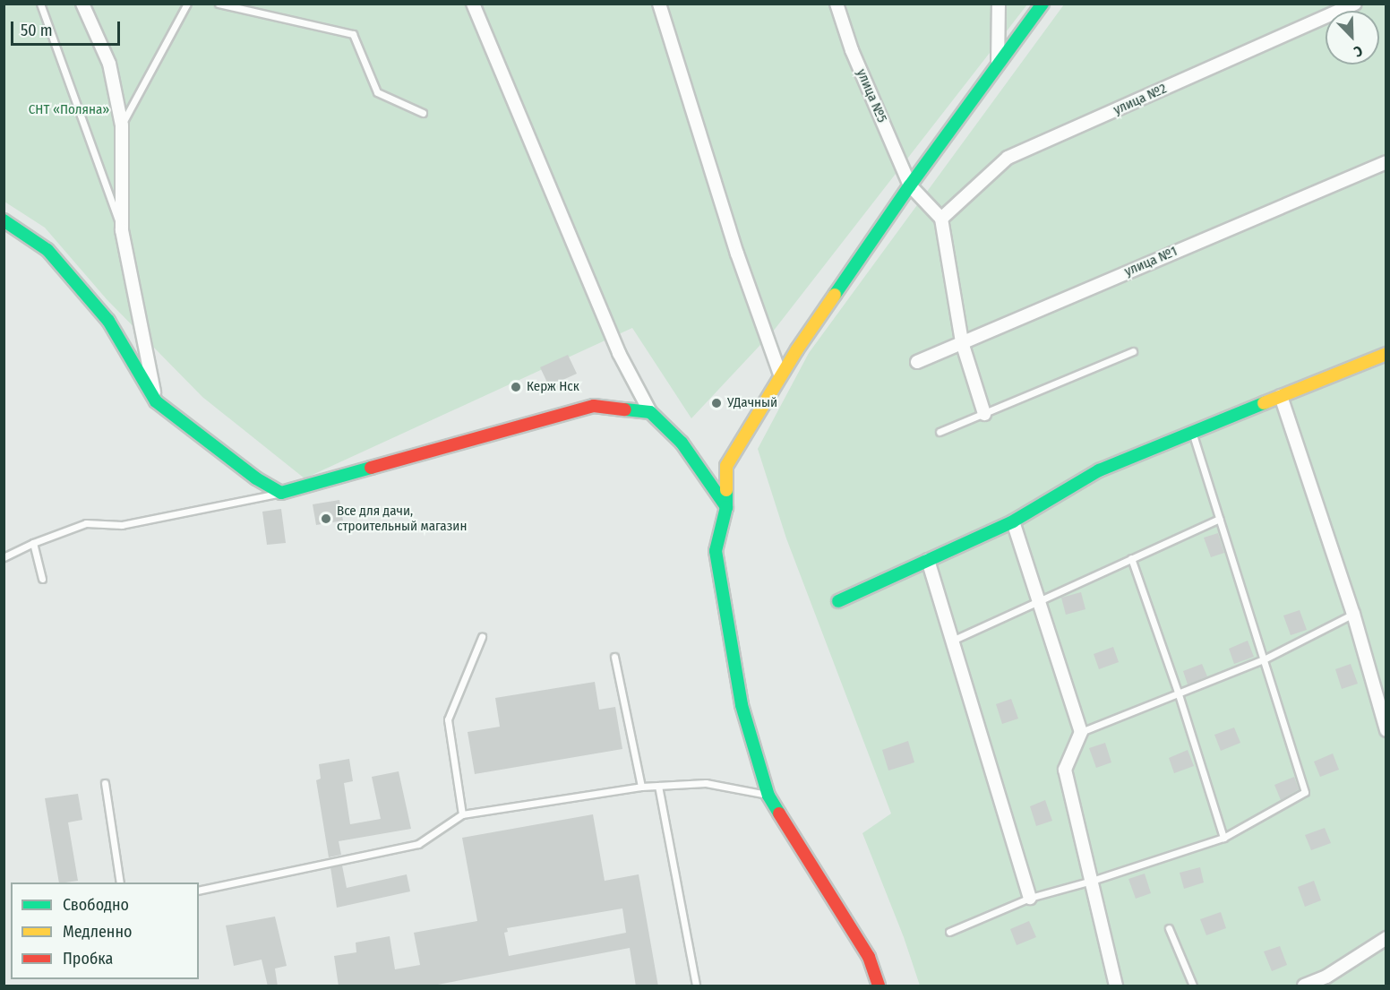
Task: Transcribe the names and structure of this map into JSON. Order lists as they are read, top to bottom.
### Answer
{
  "streets": {
    "street": ["улица №5", "улица №2", "улица №1"]
  },
  "crossings": [
    ["улица №5", "улица №2"]
  ],
  "parks": ["СНТ «Поляна»"],
  "places": ["Керж Нск", "УДачный", "Все для дачи, строительный магазин"],
  "legend": ["Свободно", "Медленно", "Пробка"],
  "scale_bar": "50 m",
  "north": "bottom right"
}
